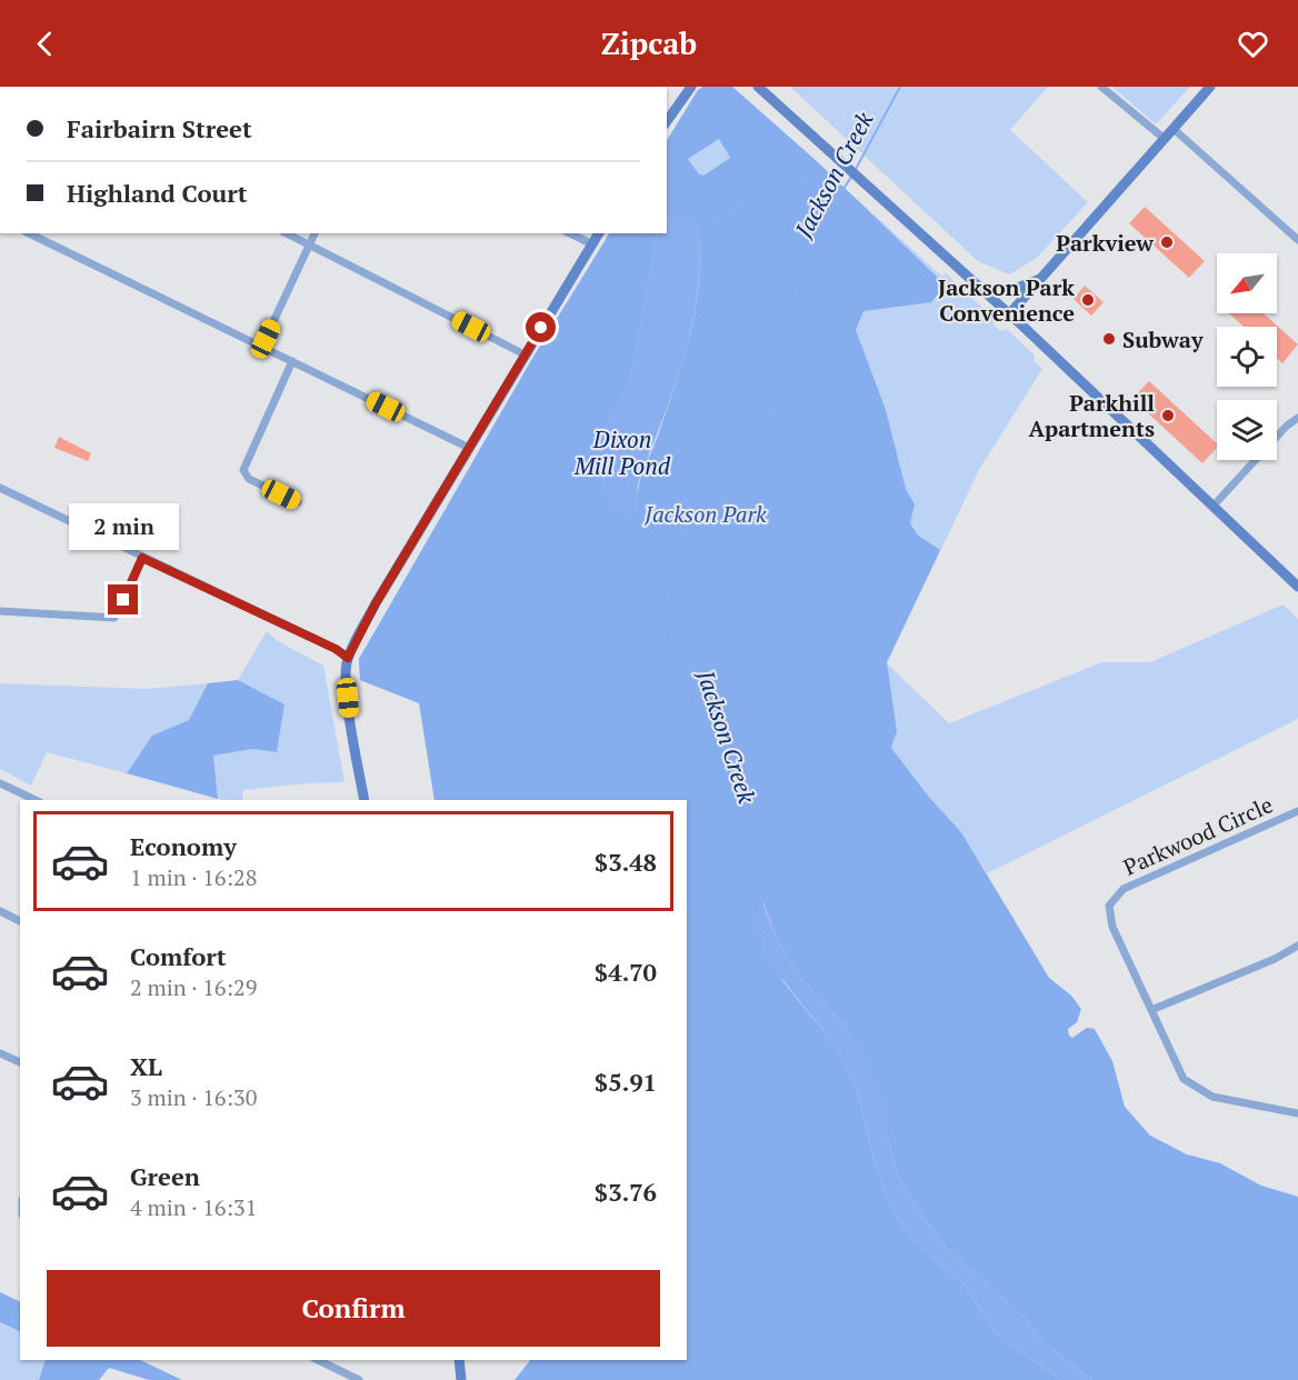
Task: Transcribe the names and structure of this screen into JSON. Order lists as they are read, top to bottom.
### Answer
{
  "streets": {
    "street": ["Parkwood Circle"]
  },
  "water": ["Jackson Creek", "Dixon Mill Pond"],
  "parks": ["Jackson Park"],
  "places": [
    "Parkview",
    "Jackson Park Convenience",
    "Subway",
    "Parkhill Apartments"
  ],
  "north": "bottom left",
  "page": {
    "header": "Zipcab",
    "banner": ["Fairbairn Street", "Highland Court"],
    "bubble": "2 min",
    "list": [
      {
        "name": "Economy",
        "note": "1 min · 16:28",
        "value": "$3.48"
      },
      {
        "name": "Comfort",
        "note": "2 min · 16:29",
        "value": "$4.70"
      },
      {
        "name": "XL",
        "note": "3 min · 16:30",
        "value": "$5.91"
      },
      {
        "name": "Green",
        "note": "4 min · 16:31",
        "value": "$3.76"
      }
    ],
    "buttons": "Confirm"
  }
}
